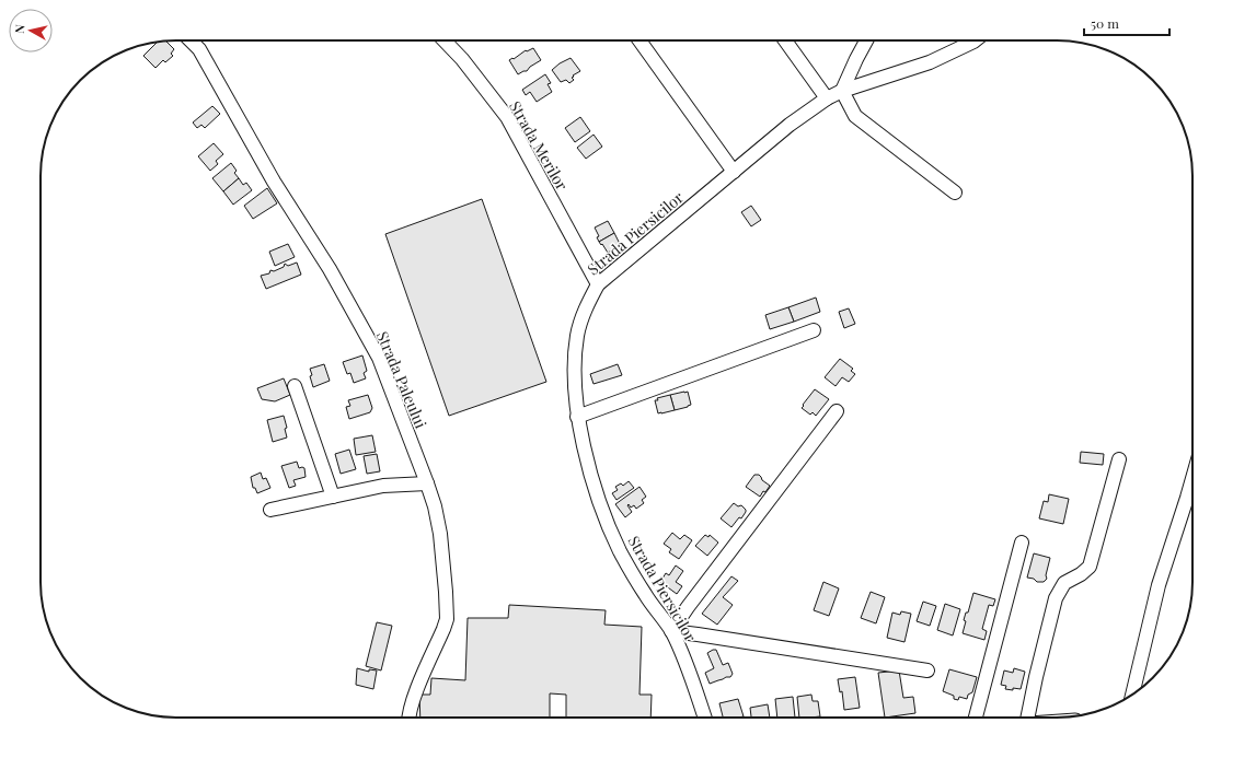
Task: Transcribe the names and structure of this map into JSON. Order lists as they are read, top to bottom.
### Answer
{
  "streets": {
    "street": ["Strada Merilor", "Strada Piersicilor", "Strada Paleului"]
  },
  "crossings": [
    ["Strada Merilor", "Strada Piersicilor"]
  ],
  "scale_bar": "50 m",
  "north": "left"
}
